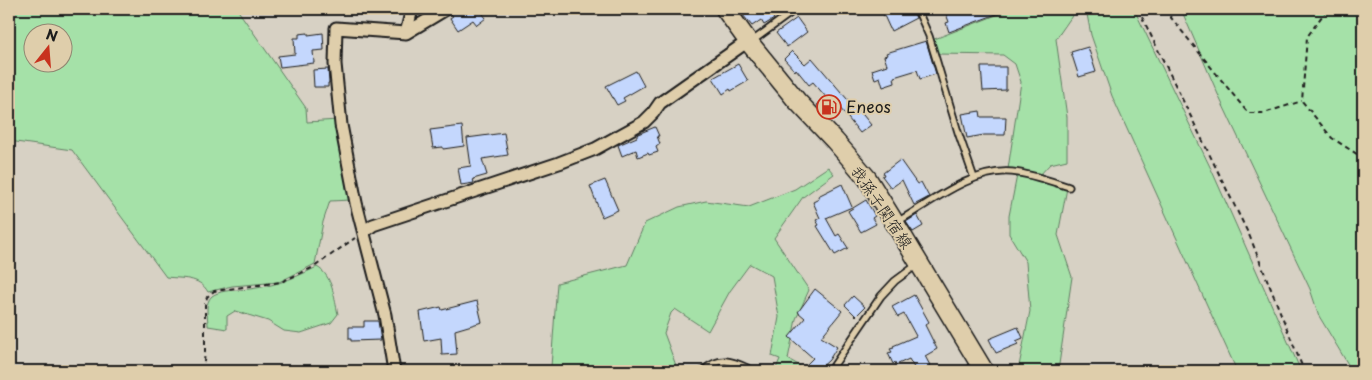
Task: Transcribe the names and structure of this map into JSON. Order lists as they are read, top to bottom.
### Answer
{
  "streets": {
    "main road": ["我孫子関宿線"]
  },
  "places": {
    "fuel station": ["Eneos"]
  },
  "north": "top"
}
